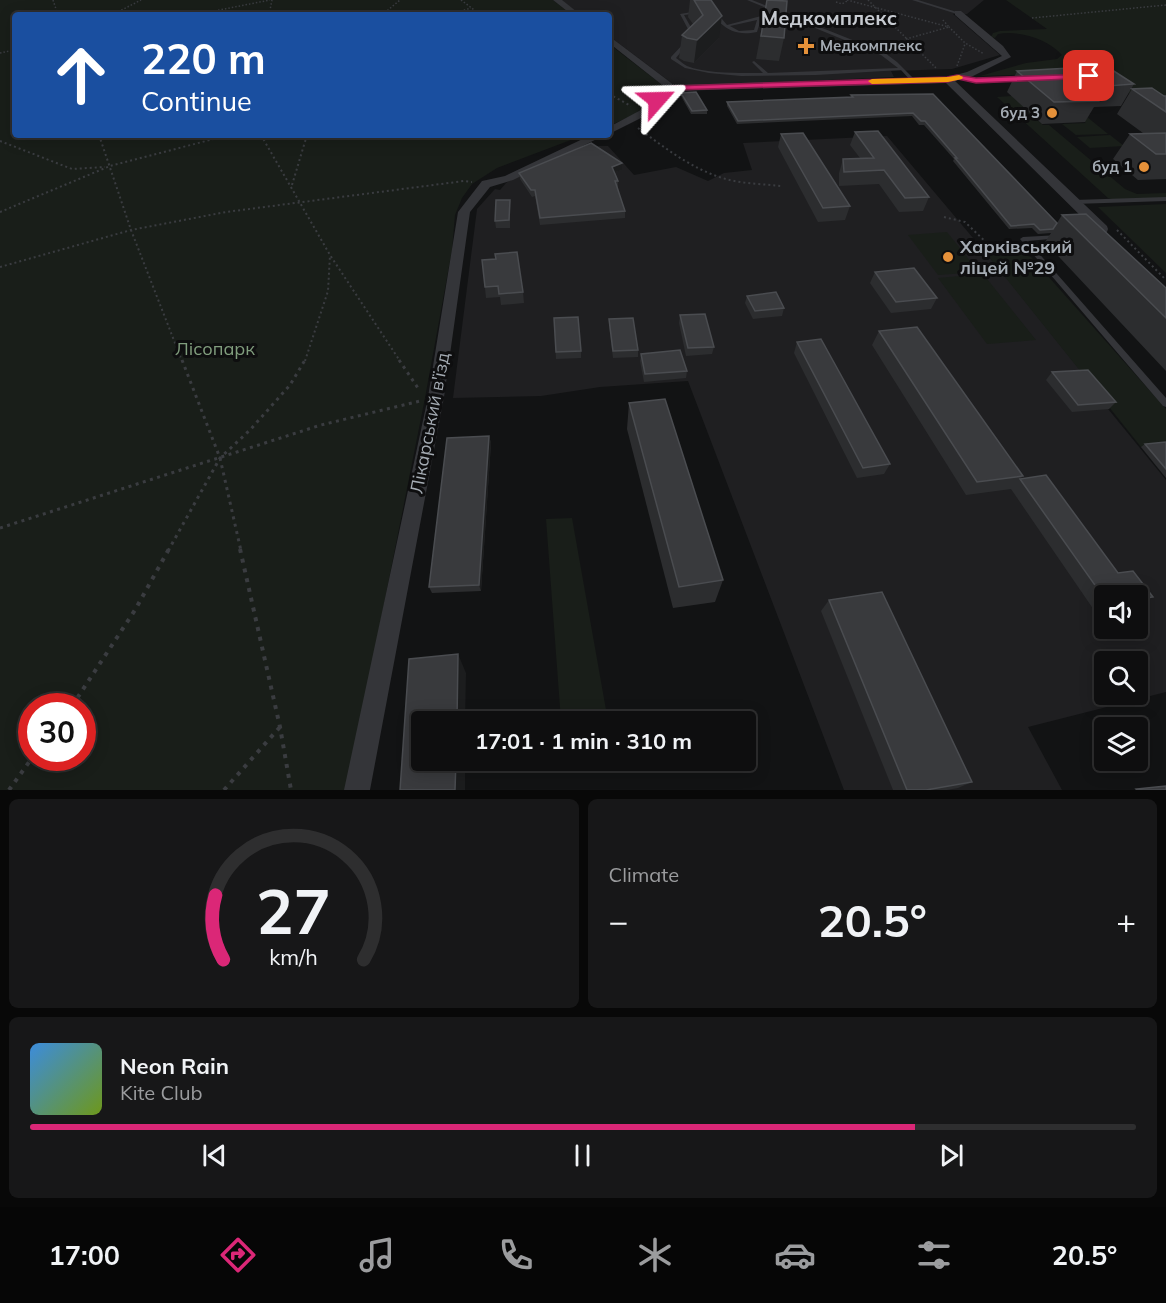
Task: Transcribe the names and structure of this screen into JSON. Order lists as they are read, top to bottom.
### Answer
{
  "streets": {
    "street": ["Лікарський в'їзд"]
  },
  "districts": ["Медкомплекс"],
  "parks": ["Лісопарк"],
  "places": {
    "health": ["Медкомплекс"],
    "other": ["буд 3", "буд 1", "Харківський ліцей №29"]
  },
  "page": {
    "turn": ["220 m", "Continue"],
    "limit": "30",
    "trip": "17:01 · 1 min · 310 m",
    "tile": "Climate",
    "heat": ["−", "20.5°", "+"],
    "song": ["Neon Rain", "Kite Club"],
    "tabs": ["17:00", "20.5°"],
    "gauge": ["27", "km/h"]
  }
}
